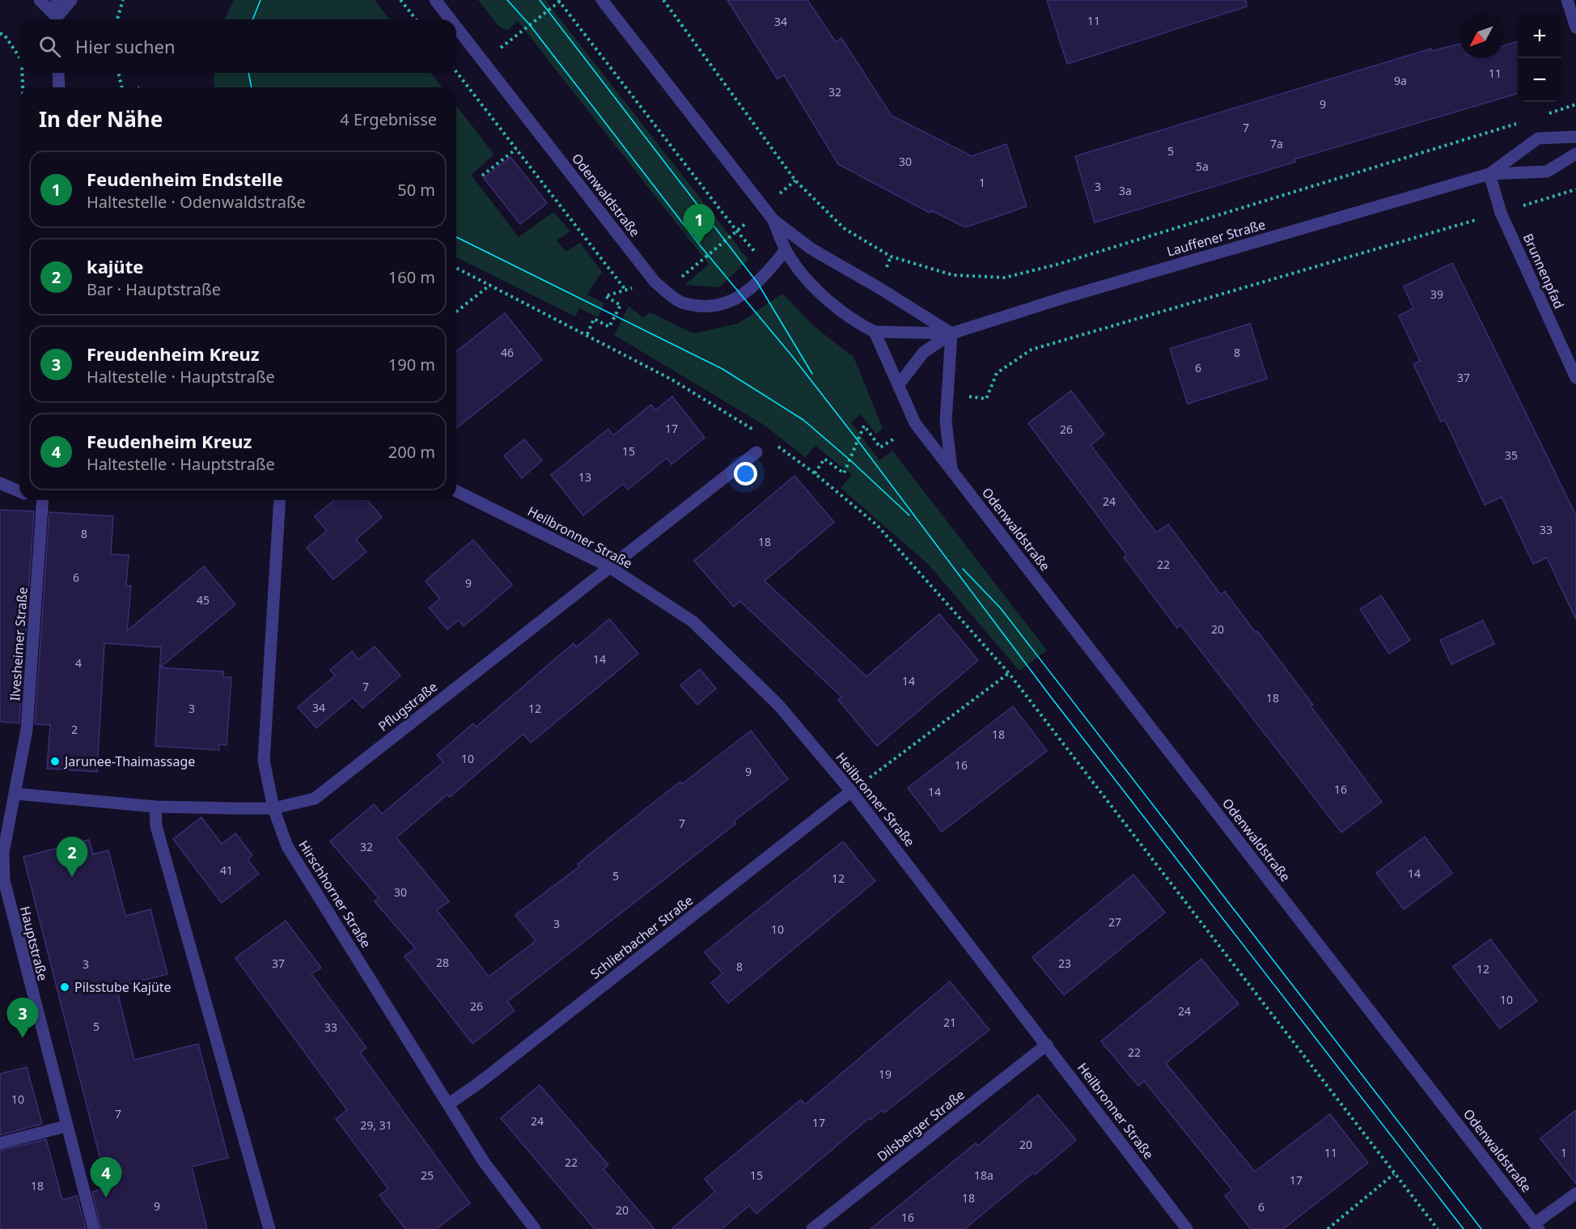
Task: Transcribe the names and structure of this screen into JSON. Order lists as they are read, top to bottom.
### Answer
{
  "streets": {
    "street": [
      "Odenwaldstraße",
      "Lauffener Straße",
      "Brunnenpfad",
      "Heilbronner Straße",
      "Ilvesheimer Straße",
      "Pflugstraße",
      "Hirschhorner Straße",
      "Schlierbacher Straße",
      "Hauptstraße",
      "Dilsberger Straße"
    ]
  },
  "crossings": [
    ["Lauffener Straße", "Brunnenpfad"],
    ["Heilbronner Straße", "Pflugstraße"],
    ["Heilbronner Straße", "Schlierbacher Straße"],
    ["Heilbronner Straße", "Dilsberger Straße"],
    ["Ilvesheimer Straße", "Pflugstraße"],
    ["Ilvesheimer Straße", "Hauptstraße"],
    ["Pflugstraße", "Hirschhorner Straße"],
    ["Pflugstraße", "Hauptstraße"],
    ["Hirschhorner Straße", "Schlierbacher Straße"]
  ],
  "places": ["Jarunee-Thaimassage", "Pilsstube Kajüte"],
  "house_numbers": [
    "11",
    "34",
    "11",
    "9a",
    "32",
    "9",
    "7",
    "7a",
    "5",
    "30",
    "5a",
    "1",
    "3",
    "3a",
    "39",
    "46",
    "8",
    "6",
    "37",
    "17",
    "26",
    "15",
    "35",
    "13",
    "24",
    "33",
    "8",
    "18",
    "22",
    "6",
    "9",
    "45",
    "20",
    "14",
    "4",
    "14",
    "7",
    "18",
    "34",
    "3",
    "12",
    "2",
    "18",
    "10",
    "16",
    "9",
    "16",
    "14",
    "7",
    "32",
    "41",
    "14",
    "5",
    "12",
    "30",
    "27",
    "3",
    "10",
    "28",
    "37",
    "23",
    "3",
    "8",
    "12",
    "10",
    "26",
    "24",
    "21",
    "5",
    "33",
    "22",
    "19",
    "10",
    "7",
    "24",
    "17",
    "29, 31",
    "20",
    "11",
    "1",
    "22",
    "25",
    "15",
    "18a",
    "17",
    "18",
    "18",
    "9",
    "6",
    "20",
    "16"
  ],
  "north": "bottom left",
  "page": {
    "map_buttons": ["+", "−"],
    "search": "Hier suchen",
    "heading": ["In der Nähe", "4 Ergebnisse"],
    "list": [
      {
        "mark": "1",
        "name": "Feudenheim Endstelle",
        "note": "Haltestelle · Odenwaldstraße",
        "value": "50 m"
      },
      {
        "mark": "2",
        "name": "kajüte",
        "note": "Bar · Hauptstraße",
        "value": "160 m"
      },
      {
        "mark": "3",
        "name": "Freudenheim Kreuz",
        "note": "Haltestelle · Hauptstraße",
        "value": "190 m"
      },
      {
        "mark": "4",
        "name": "Feudenheim Kreuz",
        "note": "Haltestelle · Hauptstraße",
        "value": "200 m"
      }
    ],
    "pins": [
      "1",
      "2",
      "3",
      "4"
    ]
  }
}
